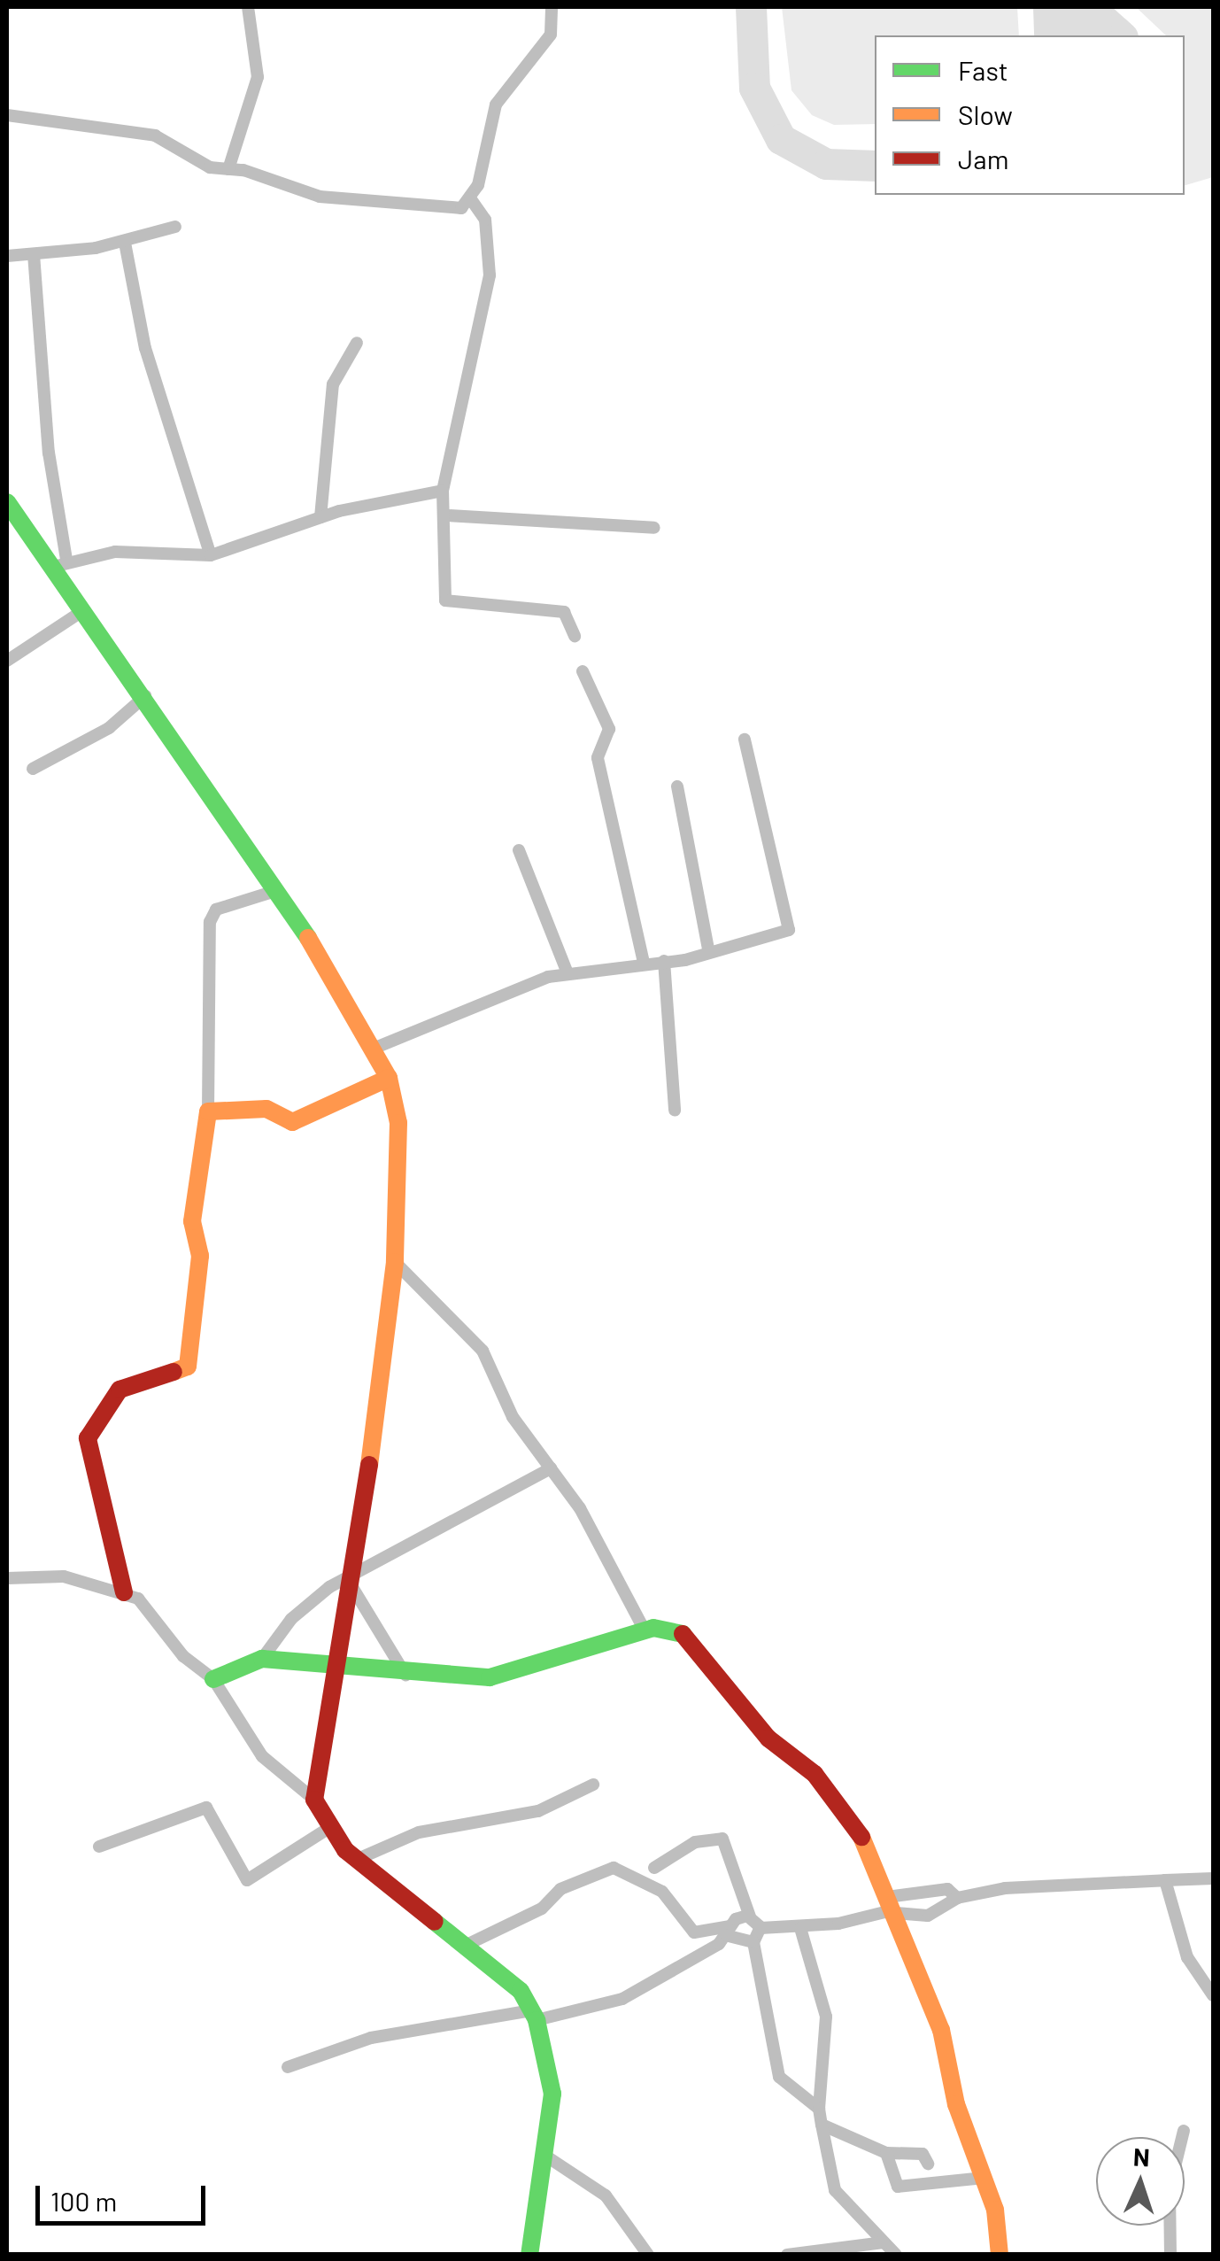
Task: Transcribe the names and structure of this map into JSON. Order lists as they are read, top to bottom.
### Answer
{
  "legend": ["Fast", "Slow", "Jam"],
  "scale_bar": "100 m",
  "north": "top"
}
